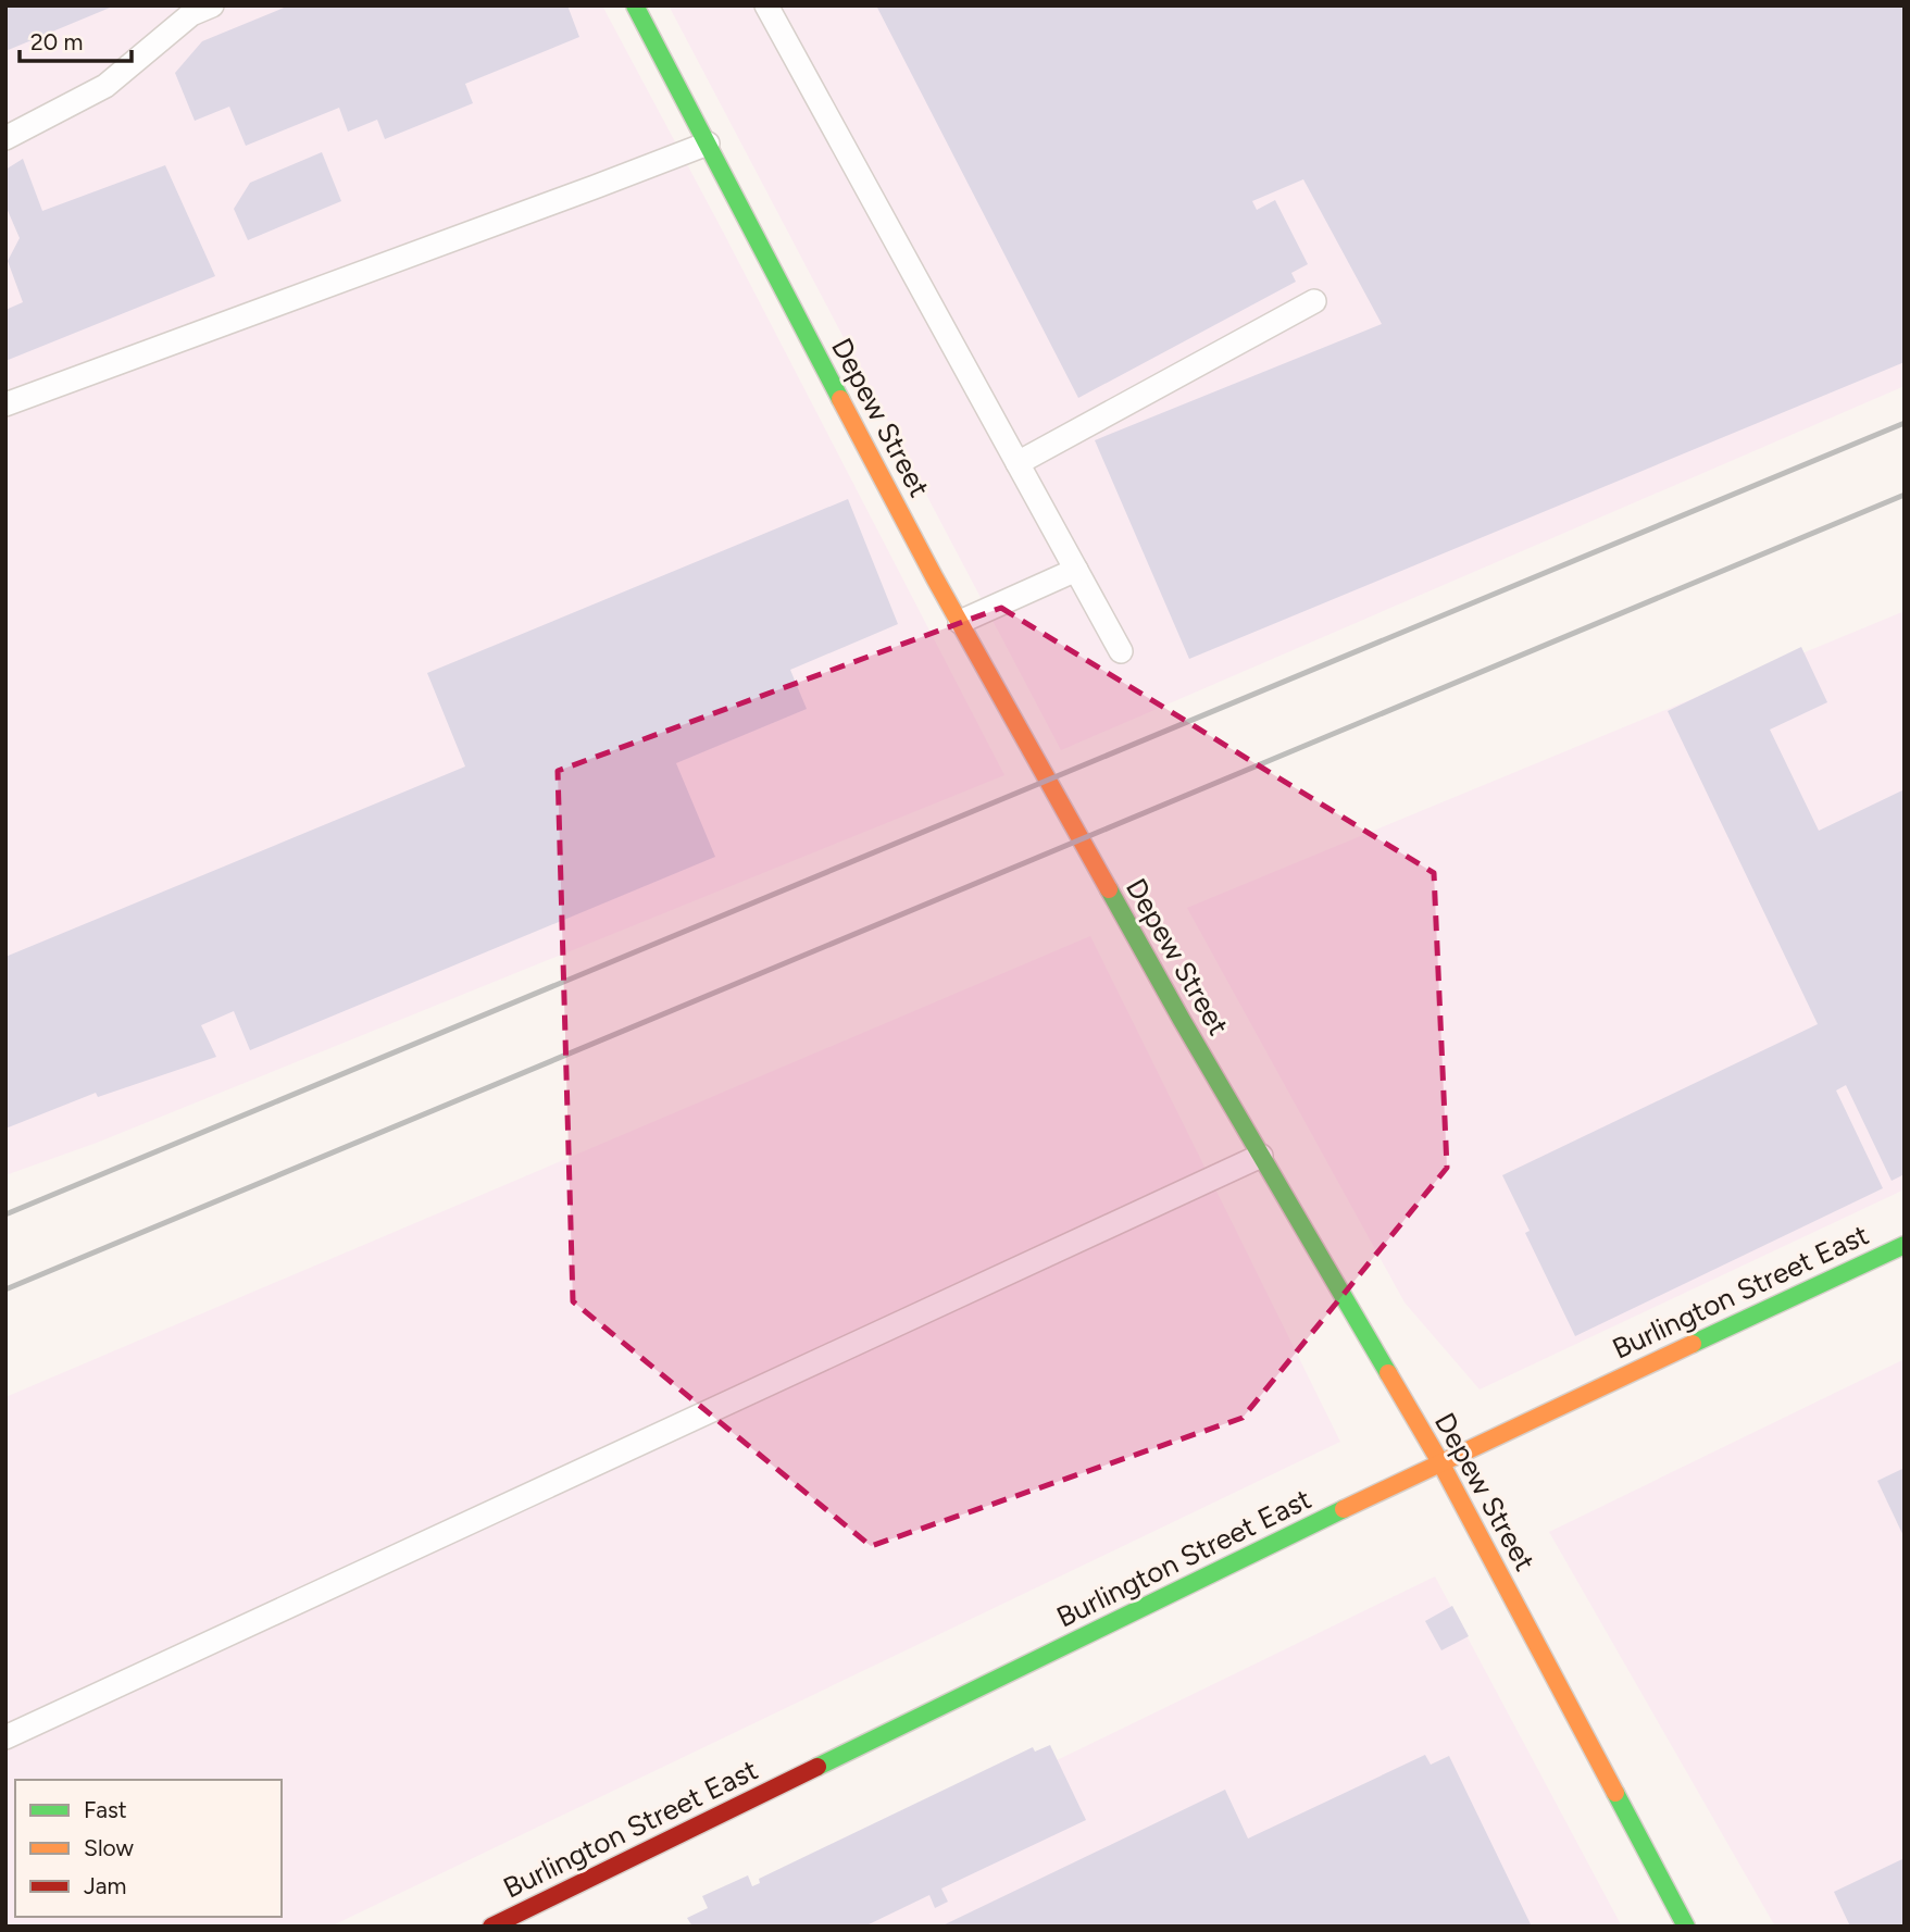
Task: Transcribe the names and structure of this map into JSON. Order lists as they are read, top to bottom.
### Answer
{
  "streets": {
    "street": ["Depew Street", "Burlington Street East"]
  },
  "crossings": [
    ["Depew Street", "Burlington Street East"]
  ],
  "legend": ["Fast", "Slow", "Jam"],
  "scale_bar": "20 m"
}
